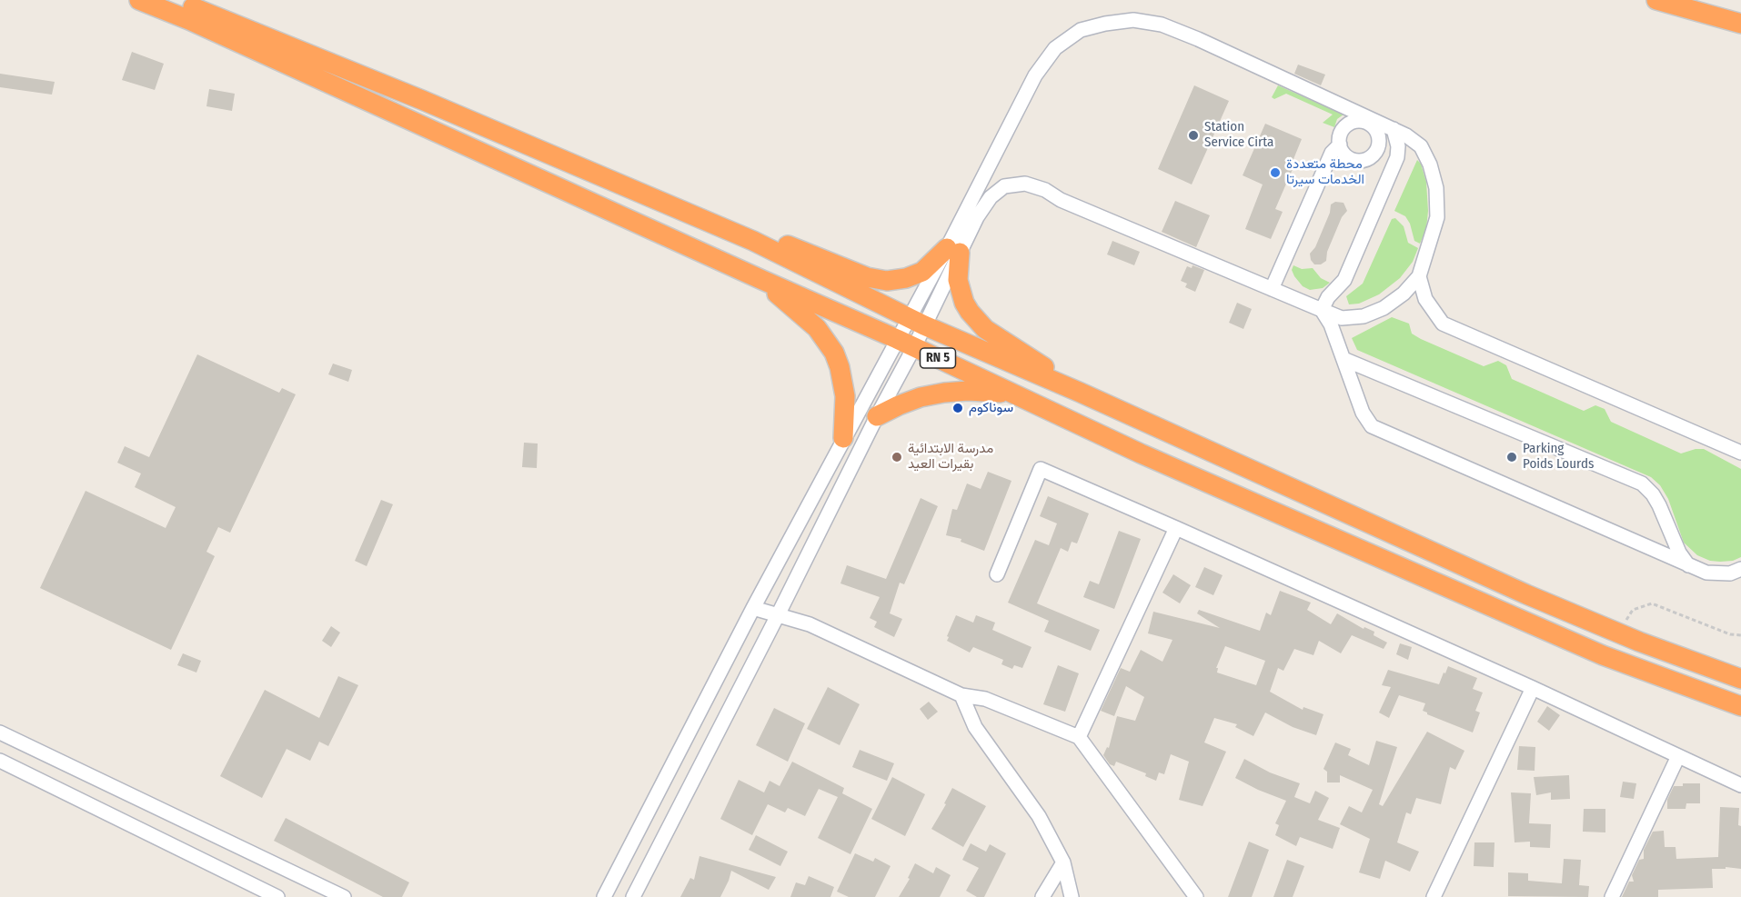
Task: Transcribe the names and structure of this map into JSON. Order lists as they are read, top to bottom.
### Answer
{
  "streets": {
    "highway": ["RN 5"]
  },
  "places": [
    "Station Service Cirta",
    "محطة متعددة الخدمات سيرتا",
    "سوناكوم",
    "مدرسة الابتدائية بقيرات العيد",
    "Parking Poids Lourds"
  ]
}
